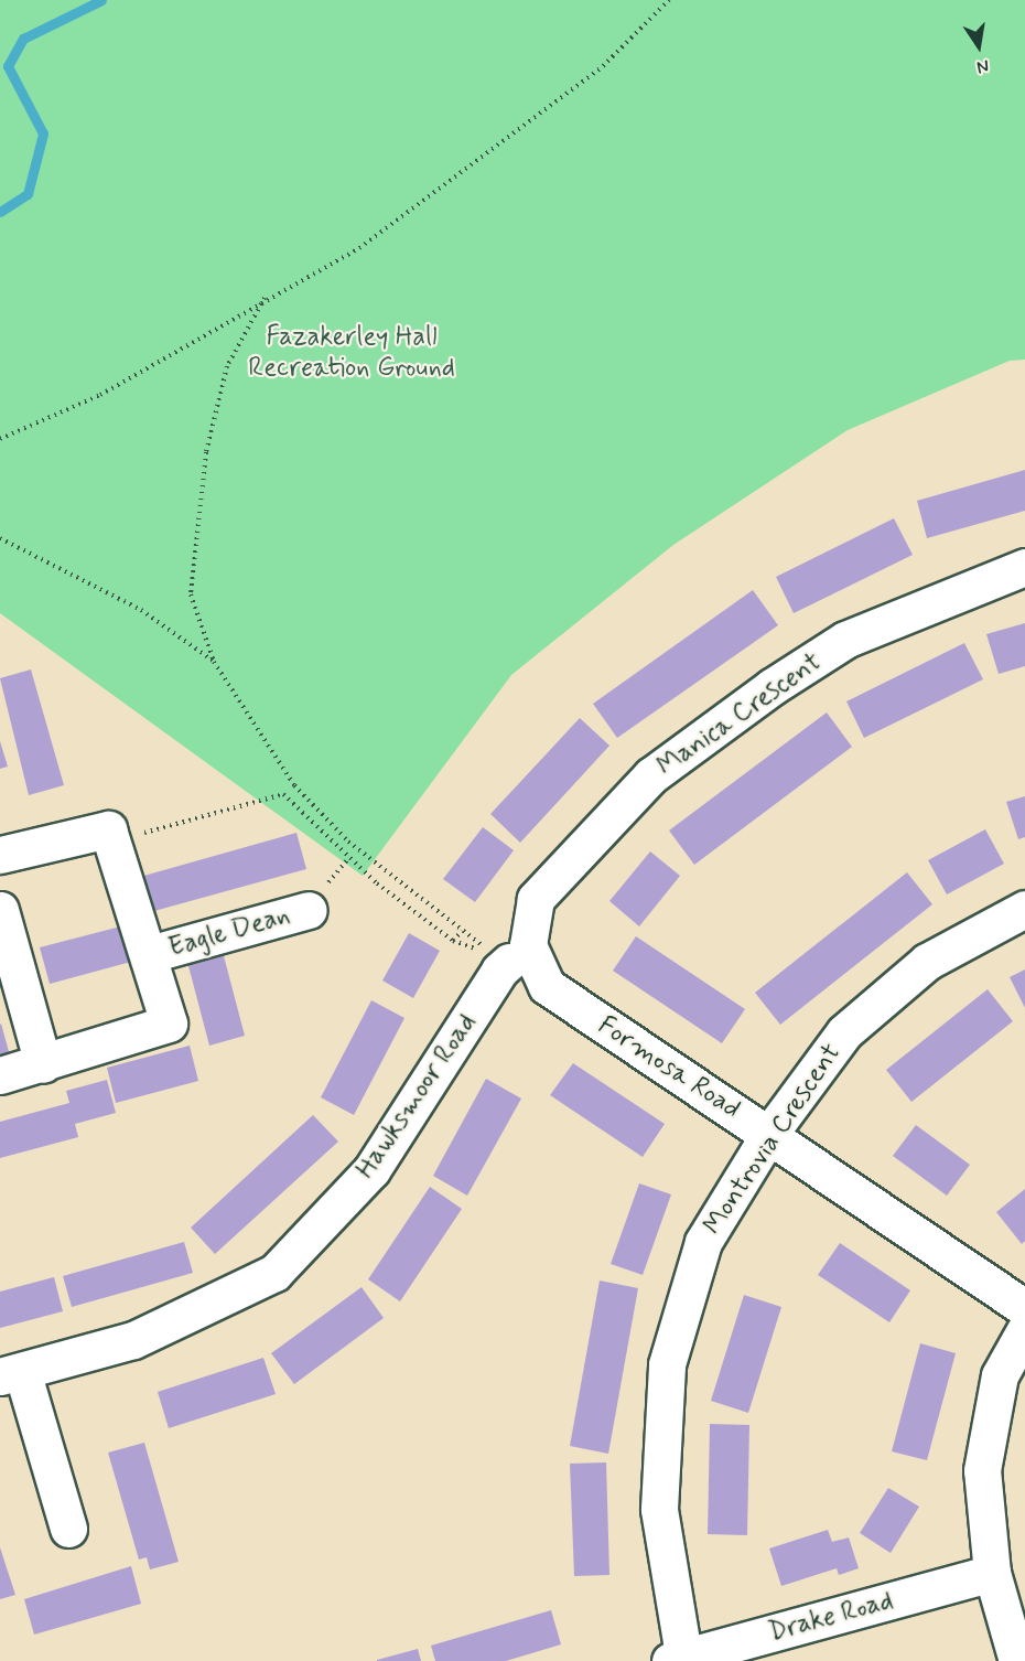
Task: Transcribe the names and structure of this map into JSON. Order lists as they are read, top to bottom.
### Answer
{
  "streets": {
    "street": [
      "Manica Crescent",
      "Eagle Dean",
      "Formosa Road",
      "Hawksmoor Road",
      "Montrovia Crescent",
      "Drake Road"
    ]
  },
  "crossings": [
    ["Manica Crescent", "Formosa Road"],
    ["Manica Crescent", "Hawksmoor Road"],
    ["Formosa Road", "Hawksmoor Road"],
    ["Formosa Road", "Montrovia Crescent"],
    ["Montrovia Crescent", "Drake Road"]
  ],
  "parks": ["Fazakerley Hall Recreation Ground"],
  "north": "bottom"
}
